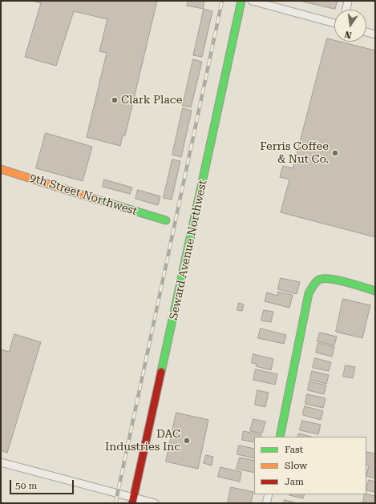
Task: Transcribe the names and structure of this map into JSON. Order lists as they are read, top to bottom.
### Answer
{
  "streets": {
    "street": ["9th Street Northwest", "Seward Avenue Northwest"]
  },
  "places": ["Clark Place", "Ferris Coffee & Nut Co.", "DAC Industries Inc"],
  "legend": ["Fast", "Slow", "Jam"],
  "scale_bar": "50 m",
  "north": "bottom"
}
